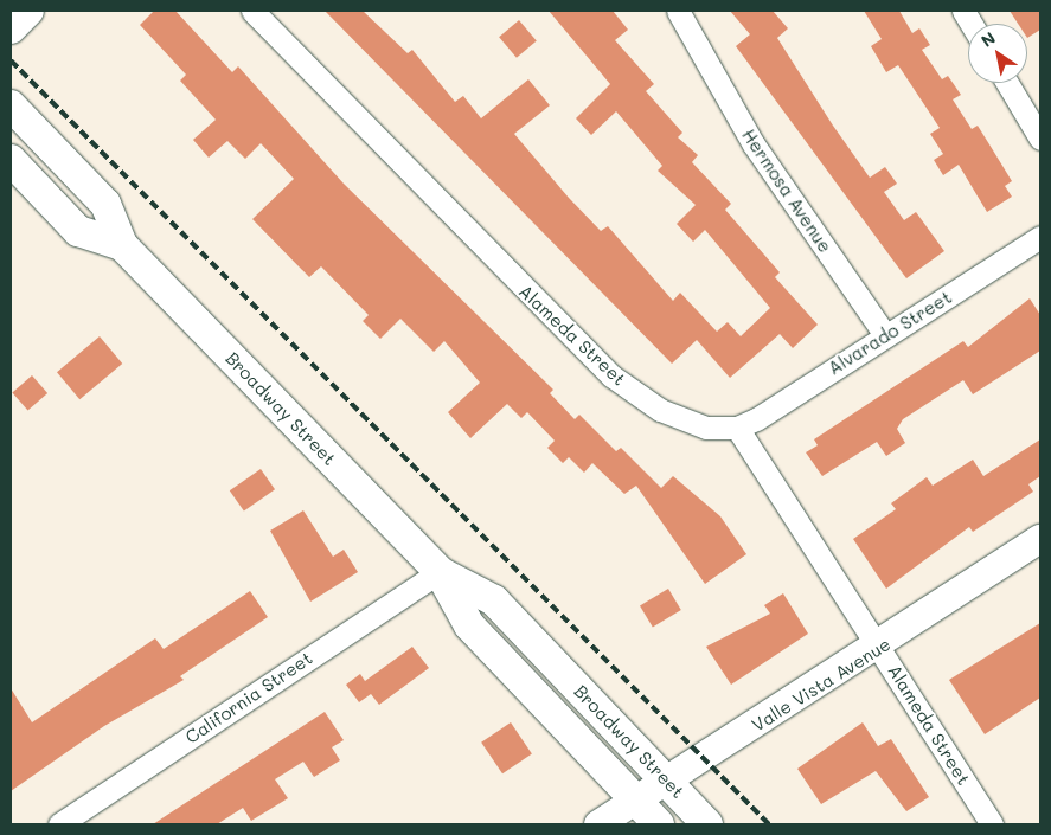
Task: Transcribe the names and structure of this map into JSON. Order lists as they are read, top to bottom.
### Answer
{
  "streets": {
    "main road": ["Broadway Street"],
    "street": [
      "Hermosa Avenue",
      "Alvarado Street",
      "Alameda Street",
      "Valle Vista Avenue",
      "California Street"
    ]
  },
  "crossings": [
    ["Hermosa Avenue", "Alvarado Street"],
    ["Alvarado Street", "Alameda Street"],
    ["Alameda Street", "Valle Vista Avenue"],
    ["Broadway Street", "Valle Vista Avenue"],
    ["Broadway Street", "California Street"]
  ],
  "north": "top left"
}
